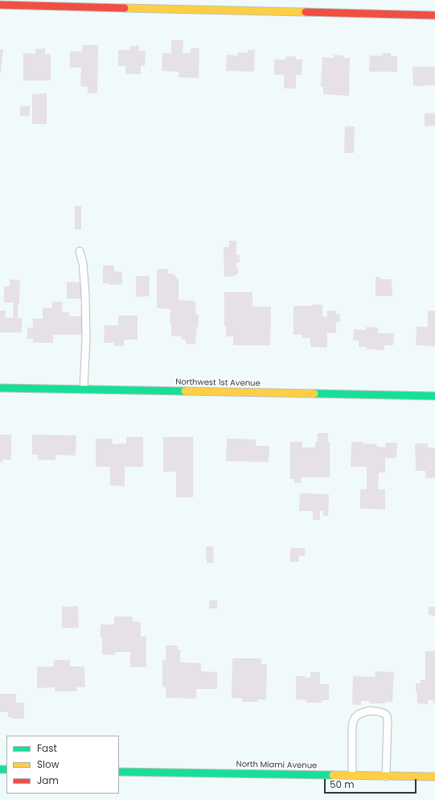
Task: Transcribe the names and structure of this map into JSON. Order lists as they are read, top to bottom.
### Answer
{
  "streets": {
    "street": ["Northwest 1st Avenue", "North Miami Avenue"]
  },
  "legend": ["Fast", "Slow", "Jam"],
  "scale_bar": "50 m"
}
